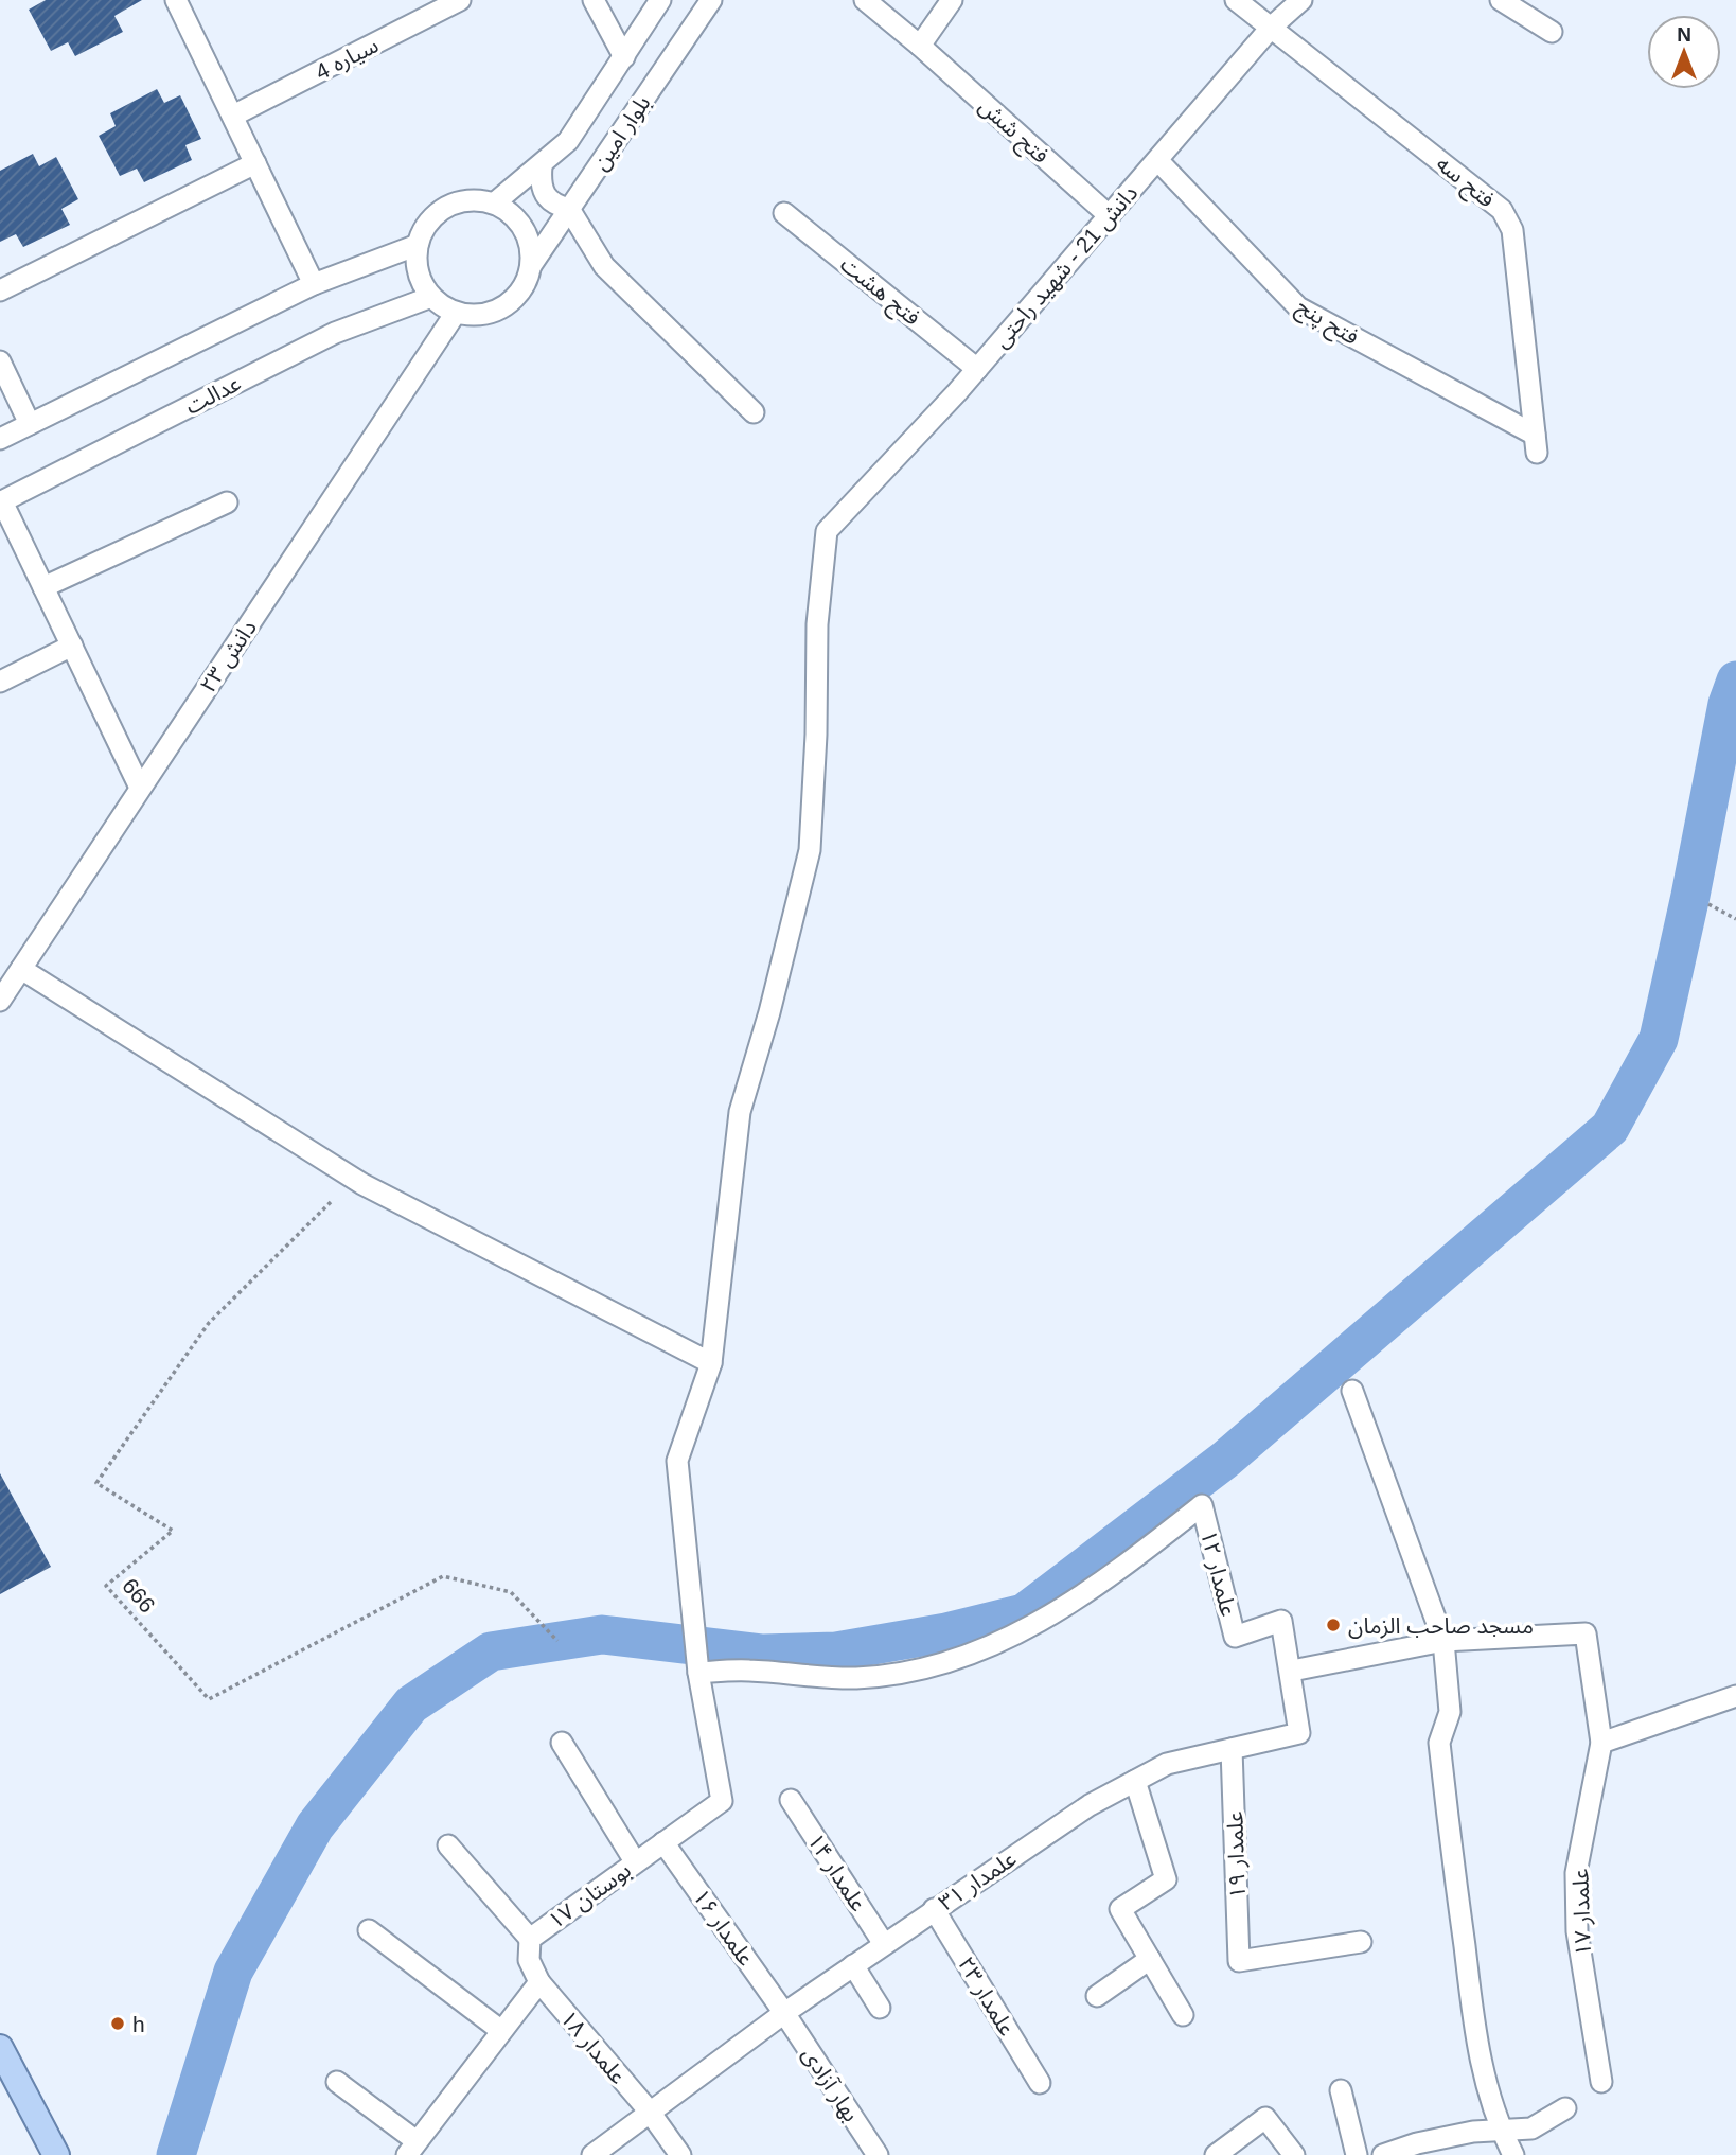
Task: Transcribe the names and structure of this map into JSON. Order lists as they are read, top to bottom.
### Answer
{
  "streets": {
    "street": [
      "سیاره 4",
      "فتح شش",
      "بلوار امین",
      "فتح سه",
      "دانش 21 - شهید راحتی",
      "فتح هشت",
      "فتح پنج",
      "عدالت",
      "دانش ۲۳",
      "علمدار ۱۲",
      "علمدار ۱۹",
      "علمدار ۱۴",
      "علمدار ۳۱",
      "بوستان ۱۷",
      "علمدار ۱۷",
      "علمدار ۱۶",
      "علمدار ۲۳",
      "علمدار ۱۸",
      "بهار آزادی"
    ],
    "path": ["666"]
  },
  "crossings": [
    ["فتح شش", "دانش 21 - شهید راحتی"],
    ["بلوار امین", "عدالت"],
    ["بلوار امین", "دانش ۲۳"],
    ["فتح سه", "دانش 21 - شهید راحتی"],
    ["فتح سه", "فتح پنج"],
    ["دانش 21 - شهید راحتی", "فتح هشت"],
    ["دانش 21 - شهید راحتی", "فتح پنج"],
    ["عدالت", "دانش ۲۳"],
    ["علمدار ۱۲", "علمدار ۳۱"],
    ["علمدار ۱۲", "بوستان ۱۷"],
    ["علمدار ۱۹", "علمدار ۳۱"],
    ["علمدار ۱۴", "علمدار ۳۱"],
    ["علمدار ۳۱", "علمدار ۱۶"],
    ["علمدار ۳۱", "علمدار ۲۳"],
    ["علمدار ۳۱", "علمدار ۱۸"],
    ["علمدار ۳۱", "بهار آزادی"],
    ["بوستان ۱۷", "علمدار ۱۶"],
    ["بوستان ۱۷", "علمدار ۱۸"],
    ["علمدار ۱۶", "بهار آزادی"]
  ],
  "places": ["مسجد صاحب الزمان", "h"],
  "north": "top"
}
